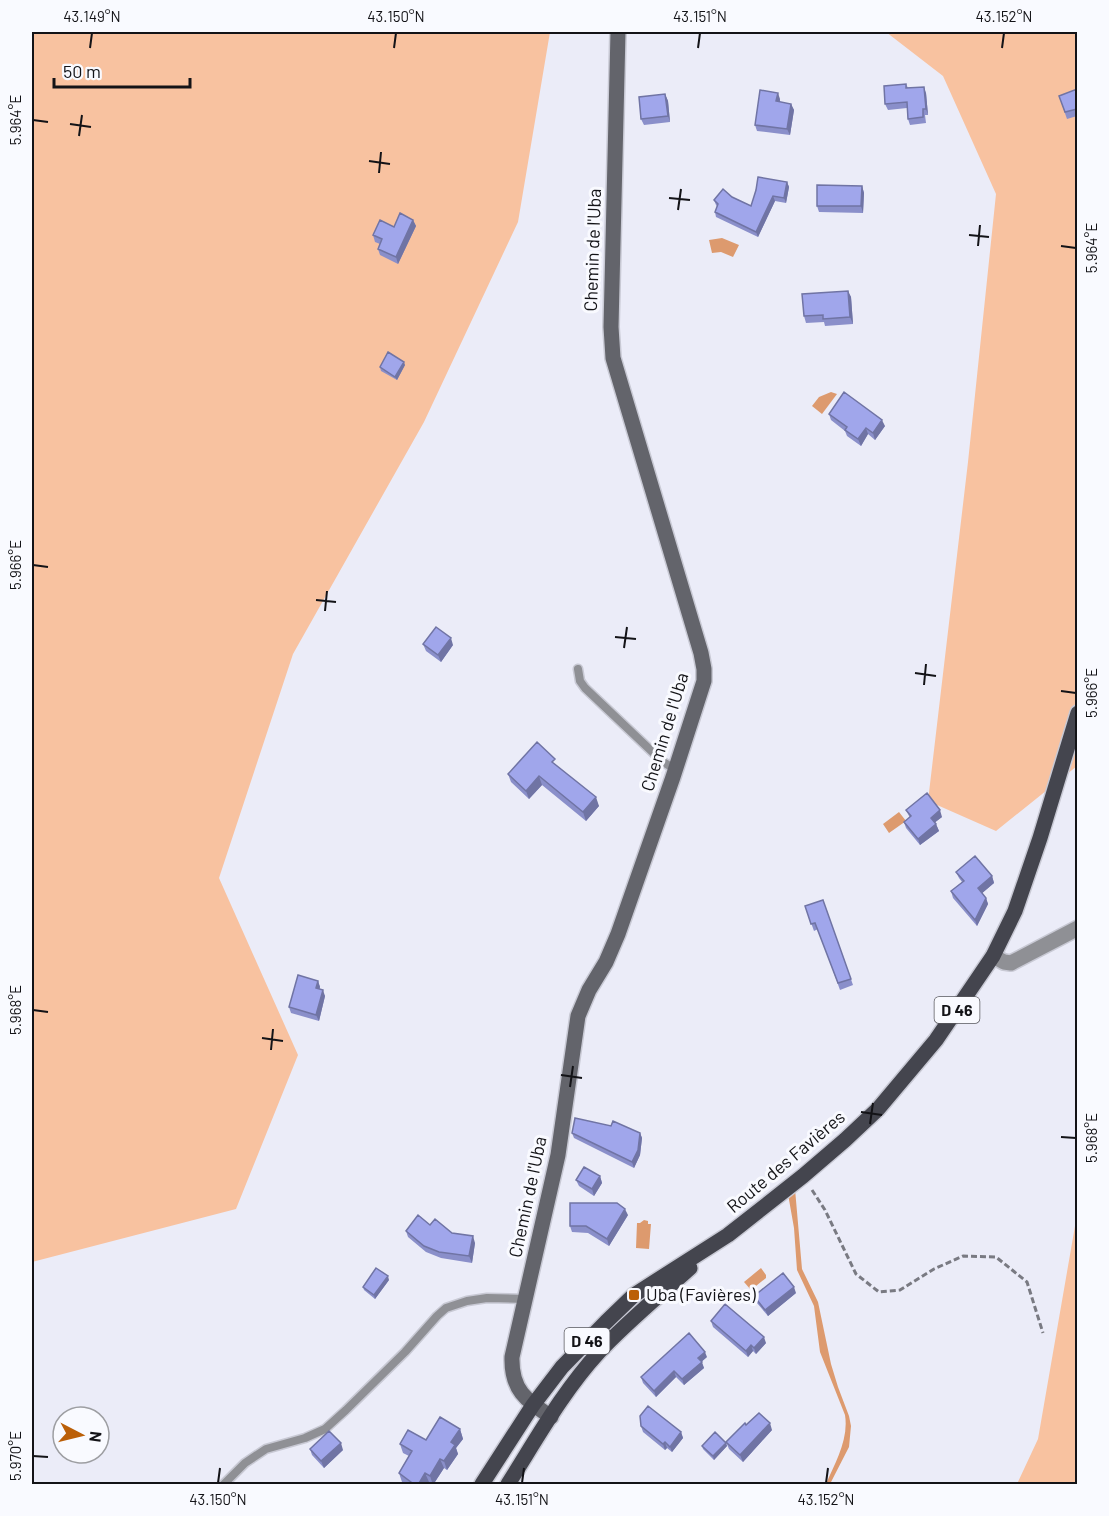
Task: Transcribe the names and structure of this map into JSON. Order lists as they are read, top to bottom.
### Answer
{
  "streets": {
    "main road": ["D 46", "Route des Favières"],
    "street": ["Chemin de l'Uba"]
  },
  "crossings": [
    ["Chemin de l'Uba", "D 46"],
    ["Chemin de l'Uba", "Route des Favières"],
    ["D 46", "Route des Favières"]
  ],
  "places": {
    "transit": ["Uba (Favières)"]
  },
  "scale_bar": "50 m",
  "north": "right",
  "coordinates": [
    "43.149°N",
    "43.150°N",
    "43.151°N",
    "43.152°N",
    "5.964°E",
    "5.966°E",
    "5.968°E",
    "5.970°E"
  ]
}
